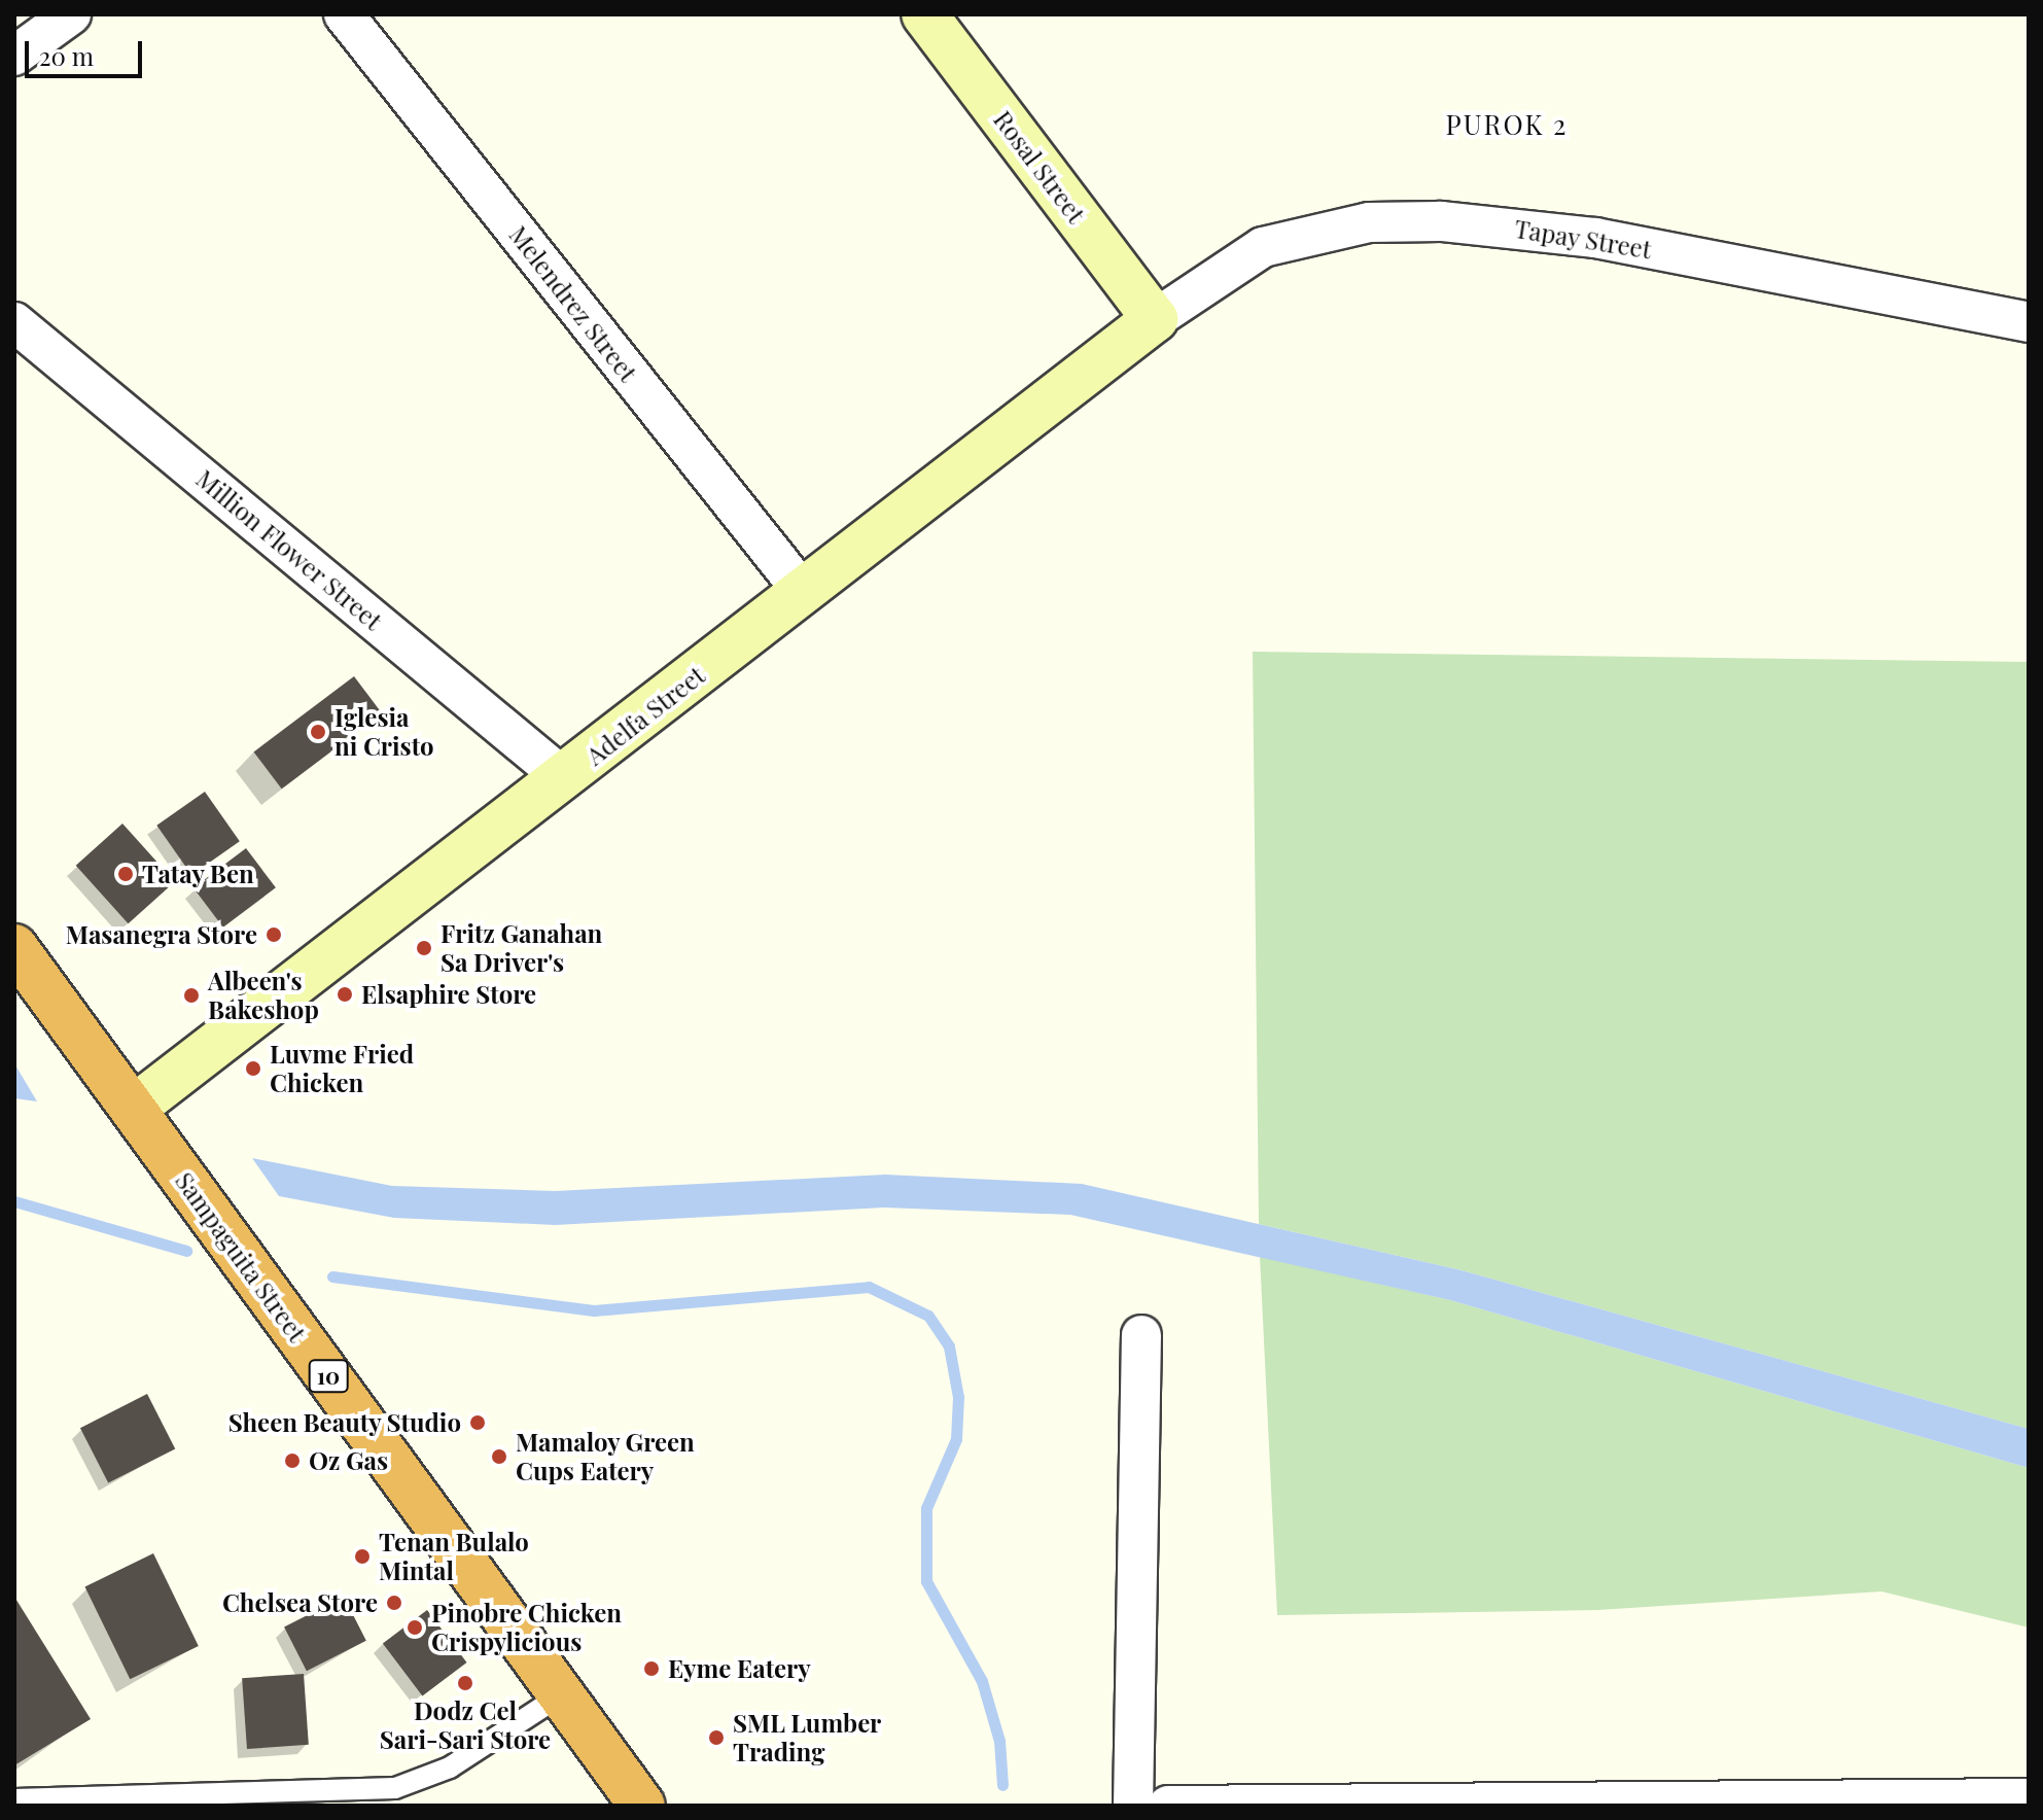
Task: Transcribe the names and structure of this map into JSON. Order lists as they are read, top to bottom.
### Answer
{
  "streets": {
    "highway": ["Sampaguita Street", "10"],
    "street": [
      "Rosal Street",
      "Tapay Street",
      "Melendrez Street",
      "Million Flower Street",
      "Adelfa Street"
    ]
  },
  "crossings": [
    ["Rosal Street", "Tapay Street"],
    ["Rosal Street", "Adelfa Street"],
    ["Tapay Street", "Adelfa Street"],
    ["Melendrez Street", "Adelfa Street"],
    ["Million Flower Street", "Adelfa Street"],
    ["Adelfa Street", "Sampaguita Street"]
  ],
  "districts": ["PUROK 2"],
  "places": [
    "Iglesia ni Cristo",
    "Tatay Ben",
    "Masanegra Store",
    "Fritz Ganahan Sa Driver's",
    "Elsaphire Store",
    "Albeen's Bakeshop",
    "Luvme Fried Chicken",
    "Sheen Beauty Studio",
    "Mamaloy Green Cups Eatery",
    "Oz Gas",
    "Tenan Bulalo Mintal",
    "Chelsea Store",
    "Pinobre Chicken Crispylicious",
    "Eyme Eatery",
    "Dodz Cel Sari-Sari Store",
    "SML Lumber Trading"
  ],
  "scale_bar": "20 m"
}
